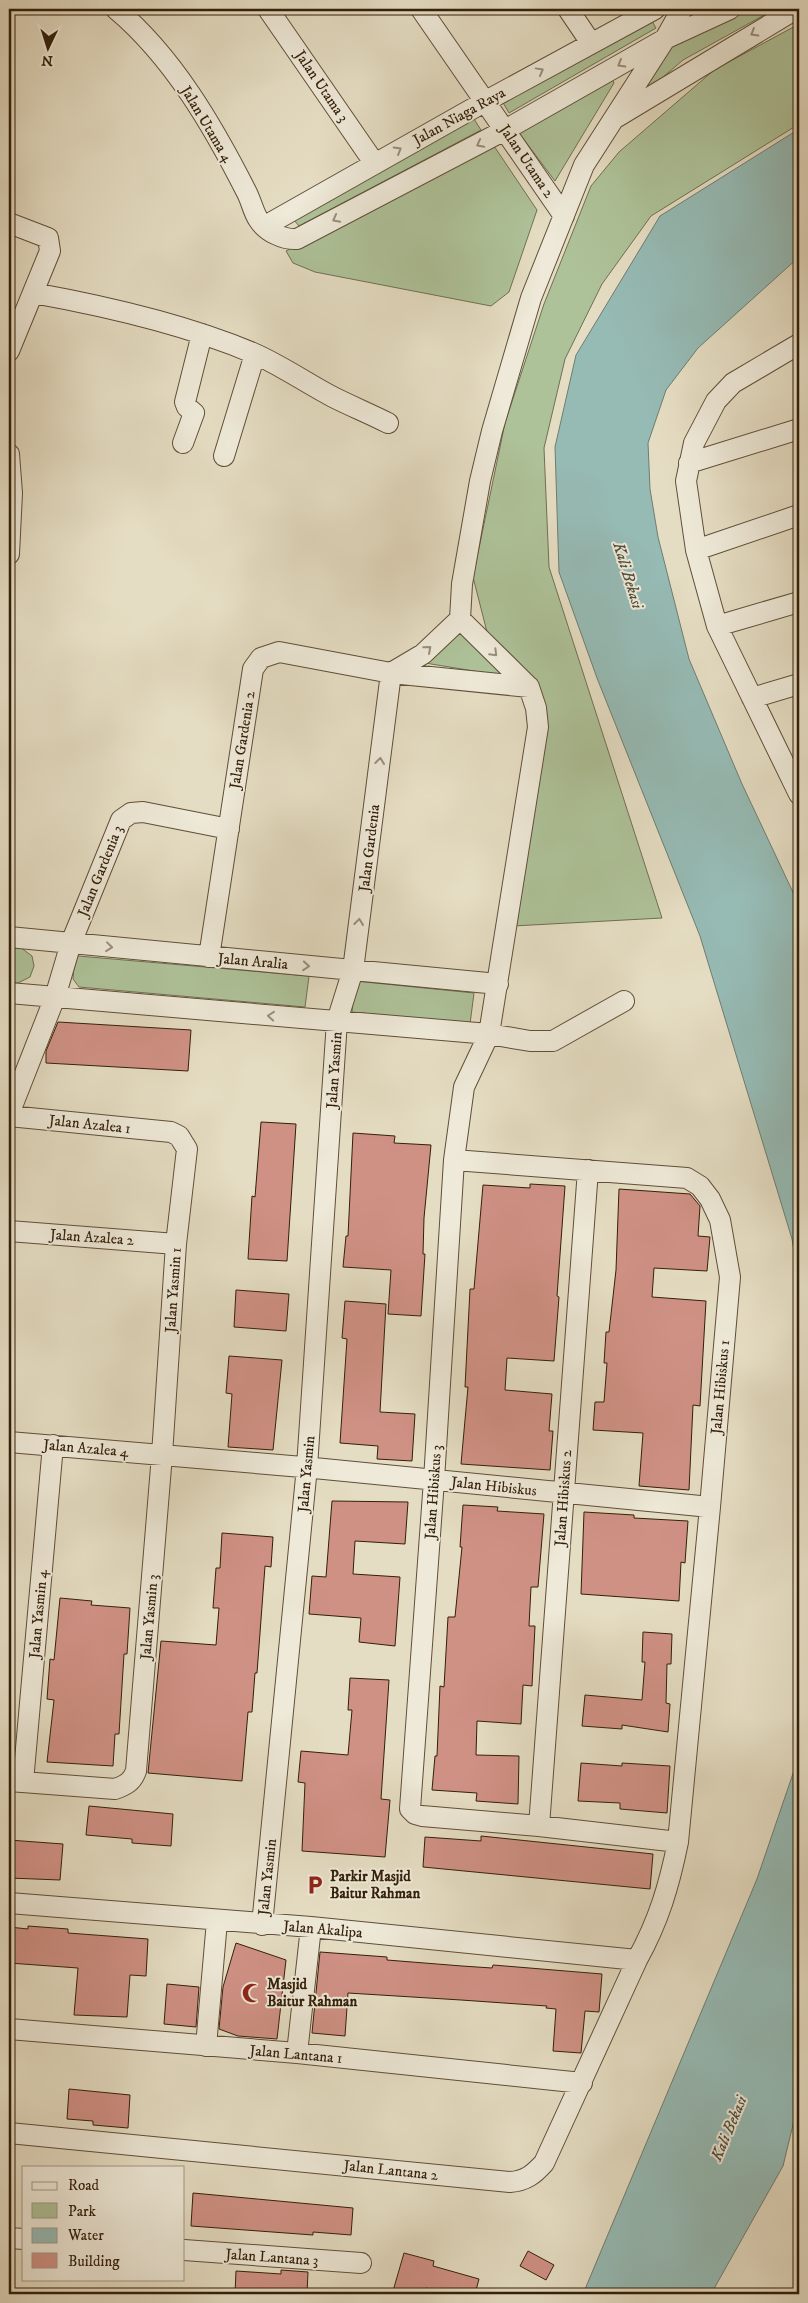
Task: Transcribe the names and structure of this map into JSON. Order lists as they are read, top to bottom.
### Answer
{
  "streets": {
    "street": [
      "Jalan Utama 3",
      "Jalan Niaga Raya",
      "Jalan Utama 4",
      "Jalan Utama 2",
      "Jalan Gardenia 2",
      "Jalan Gardenia",
      "Jalan Gardenia 3",
      "Jalan Aralia",
      "Jalan Yasmin",
      "Jalan Azalea 1",
      "Jalan Azalea 2",
      "Jalan Yasmin 1",
      "Jalan Hibiskus 1",
      "Jalan Azalea 4",
      "Jalan Hibiskus",
      "Jalan Hibiskus 3",
      "Jalan Hibiskus 2",
      "Jalan Yasmin 4",
      "Jalan Yasmin 3",
      "Jalan Akalipa",
      "Jalan Lantana 1",
      "Jalan Lantana 2",
      "Jalan Lantana 3"
    ]
  },
  "crossings": [
    ["Jalan Utama 3", "Jalan Niaga Raya"],
    ["Jalan Niaga Raya", "Jalan Utama 4"],
    ["Jalan Niaga Raya", "Jalan Utama 2"],
    ["Jalan Gardenia 2", "Jalan Gardenia"],
    ["Jalan Gardenia 2", "Jalan Gardenia 3"],
    ["Jalan Gardenia 2", "Jalan Aralia"],
    ["Jalan Gardenia 2", "Jalan Hibiskus 3"],
    ["Jalan Gardenia", "Jalan Aralia"],
    ["Jalan Gardenia", "Jalan Yasmin"],
    ["Jalan Gardenia 3", "Jalan Aralia"],
    ["Jalan Gardenia 3", "Jalan Azalea 1"],
    ["Jalan Aralia", "Jalan Hibiskus 3"],
    ["Jalan Yasmin", "Jalan Azalea 4"],
    ["Jalan Yasmin", "Jalan Hibiskus"],
    ["Jalan Yasmin", "Jalan Akalipa"],
    ["Jalan Azalea 1", "Jalan Yasmin 1"],
    ["Jalan Azalea 2", "Jalan Yasmin 1"],
    ["Jalan Yasmin 1", "Jalan Azalea 4"],
    ["Jalan Yasmin 1", "Jalan Yasmin 3"],
    ["Jalan Hibiskus 1", "Jalan Hibiskus"],
    ["Jalan Hibiskus 1", "Jalan Hibiskus 3"],
    ["Jalan Hibiskus 1", "Jalan Hibiskus 2"],
    ["Jalan Hibiskus 1", "Jalan Akalipa"],
    ["Jalan Hibiskus 1", "Jalan Lantana 2"],
    ["Jalan Azalea 4", "Jalan Hibiskus"],
    ["Jalan Azalea 4", "Jalan Yasmin 4"],
    ["Jalan Azalea 4", "Jalan Yasmin 3"],
    ["Jalan Hibiskus", "Jalan Hibiskus 3"],
    ["Jalan Hibiskus", "Jalan Hibiskus 2"],
    ["Jalan Hibiskus 3", "Jalan Hibiskus 2"],
    ["Jalan Yasmin 4", "Jalan Yasmin 3"],
    ["Jalan Akalipa", "Jalan Lantana 2"],
    ["Jalan Lantana 1", "Jalan Lantana 2"]
  ],
  "one_way": ["Jalan Gardenia"],
  "water": ["Kali Bekasi"],
  "places": {
    "parking": ["Parkir Masjid Baitur Rahman"],
    "mosque": ["Masjid Baitur Rahman"]
  },
  "legend": [
    "Road",
    "Park",
    "Water",
    "Building"
  ],
  "north": "bottom"
}
